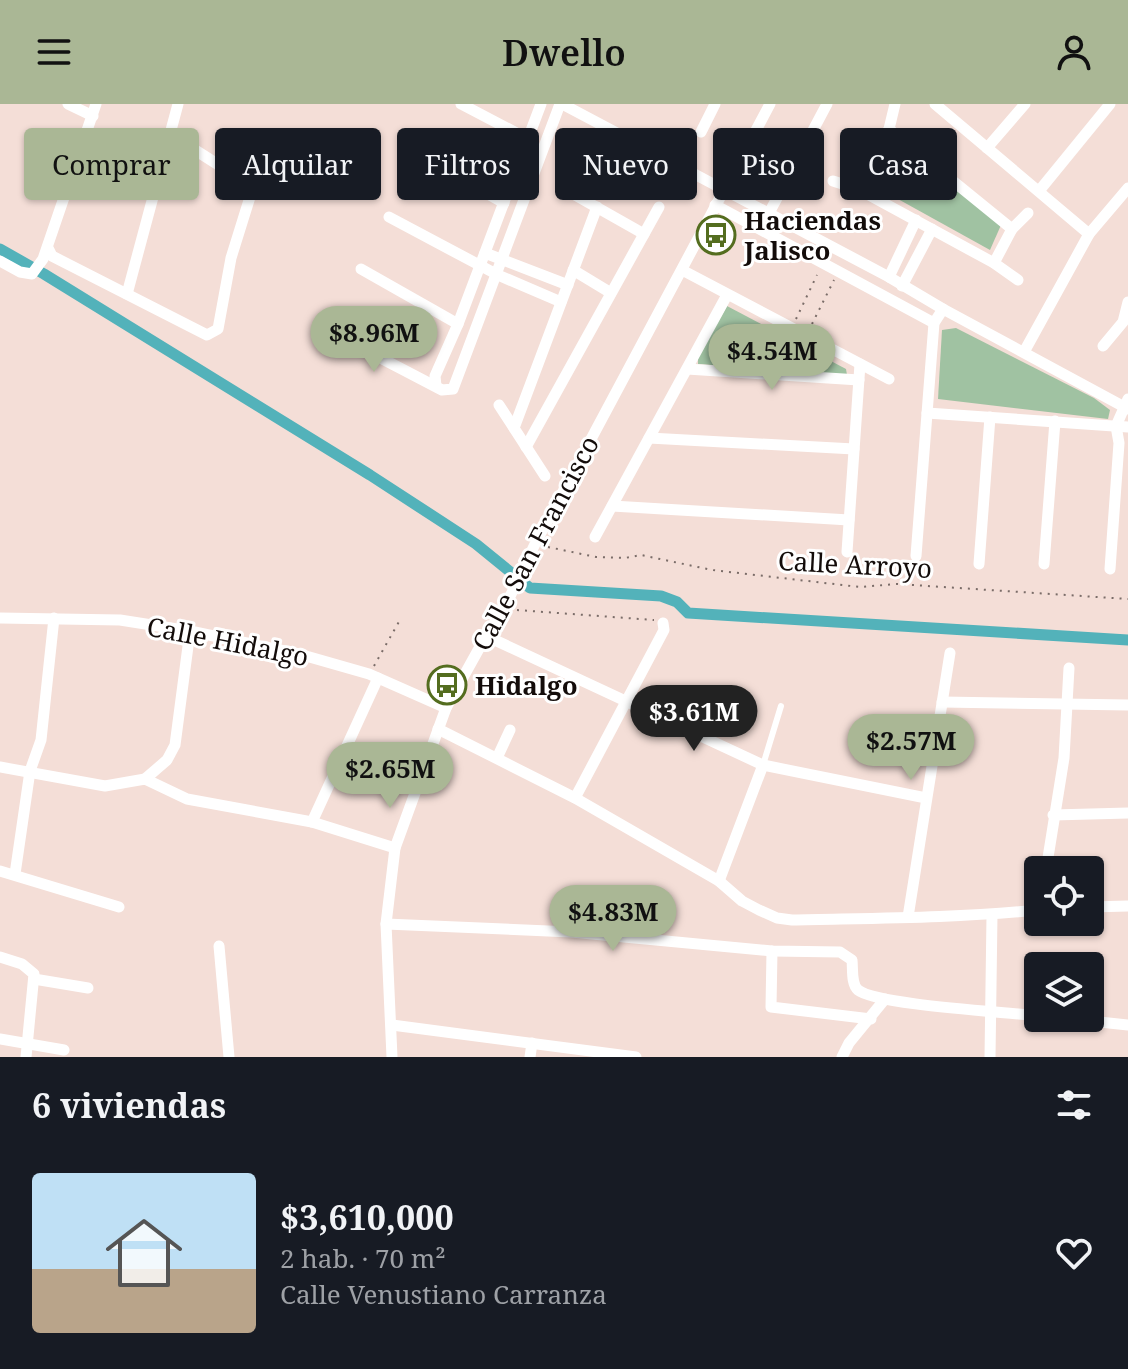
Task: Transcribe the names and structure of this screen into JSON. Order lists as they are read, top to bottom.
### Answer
{
  "streets": {
    "street": ["Calle San Francisco", "Calle Hidalgo"],
    "path": ["Calle Arroyo"]
  },
  "crossings": [
    ["Calle San Francisco", "Calle Arroyo"],
    ["Calle San Francisco", "Calle Hidalgo"]
  ],
  "places": {
    "bus stop": ["Haciendas Jalisco", "Hidalgo"]
  },
  "page": {
    "header": "Dwello",
    "chip": [
      "Comprar",
      "Alquilar",
      "Filtros",
      "Nuevo",
      "Piso",
      "Casa"
    ],
    "price": [
      "$8.96M",
      "$4.54M",
      "$3.61M",
      "$2.57M",
      "$2.65M",
      "$4.83M"
    ],
    "heading": "6 viviendas",
    "list": [
      {
        "name": "$3,610,000",
        "note": "2 hab. · 70 m² · Calle Venustiano Carranza"
      }
    ]
  }
}
